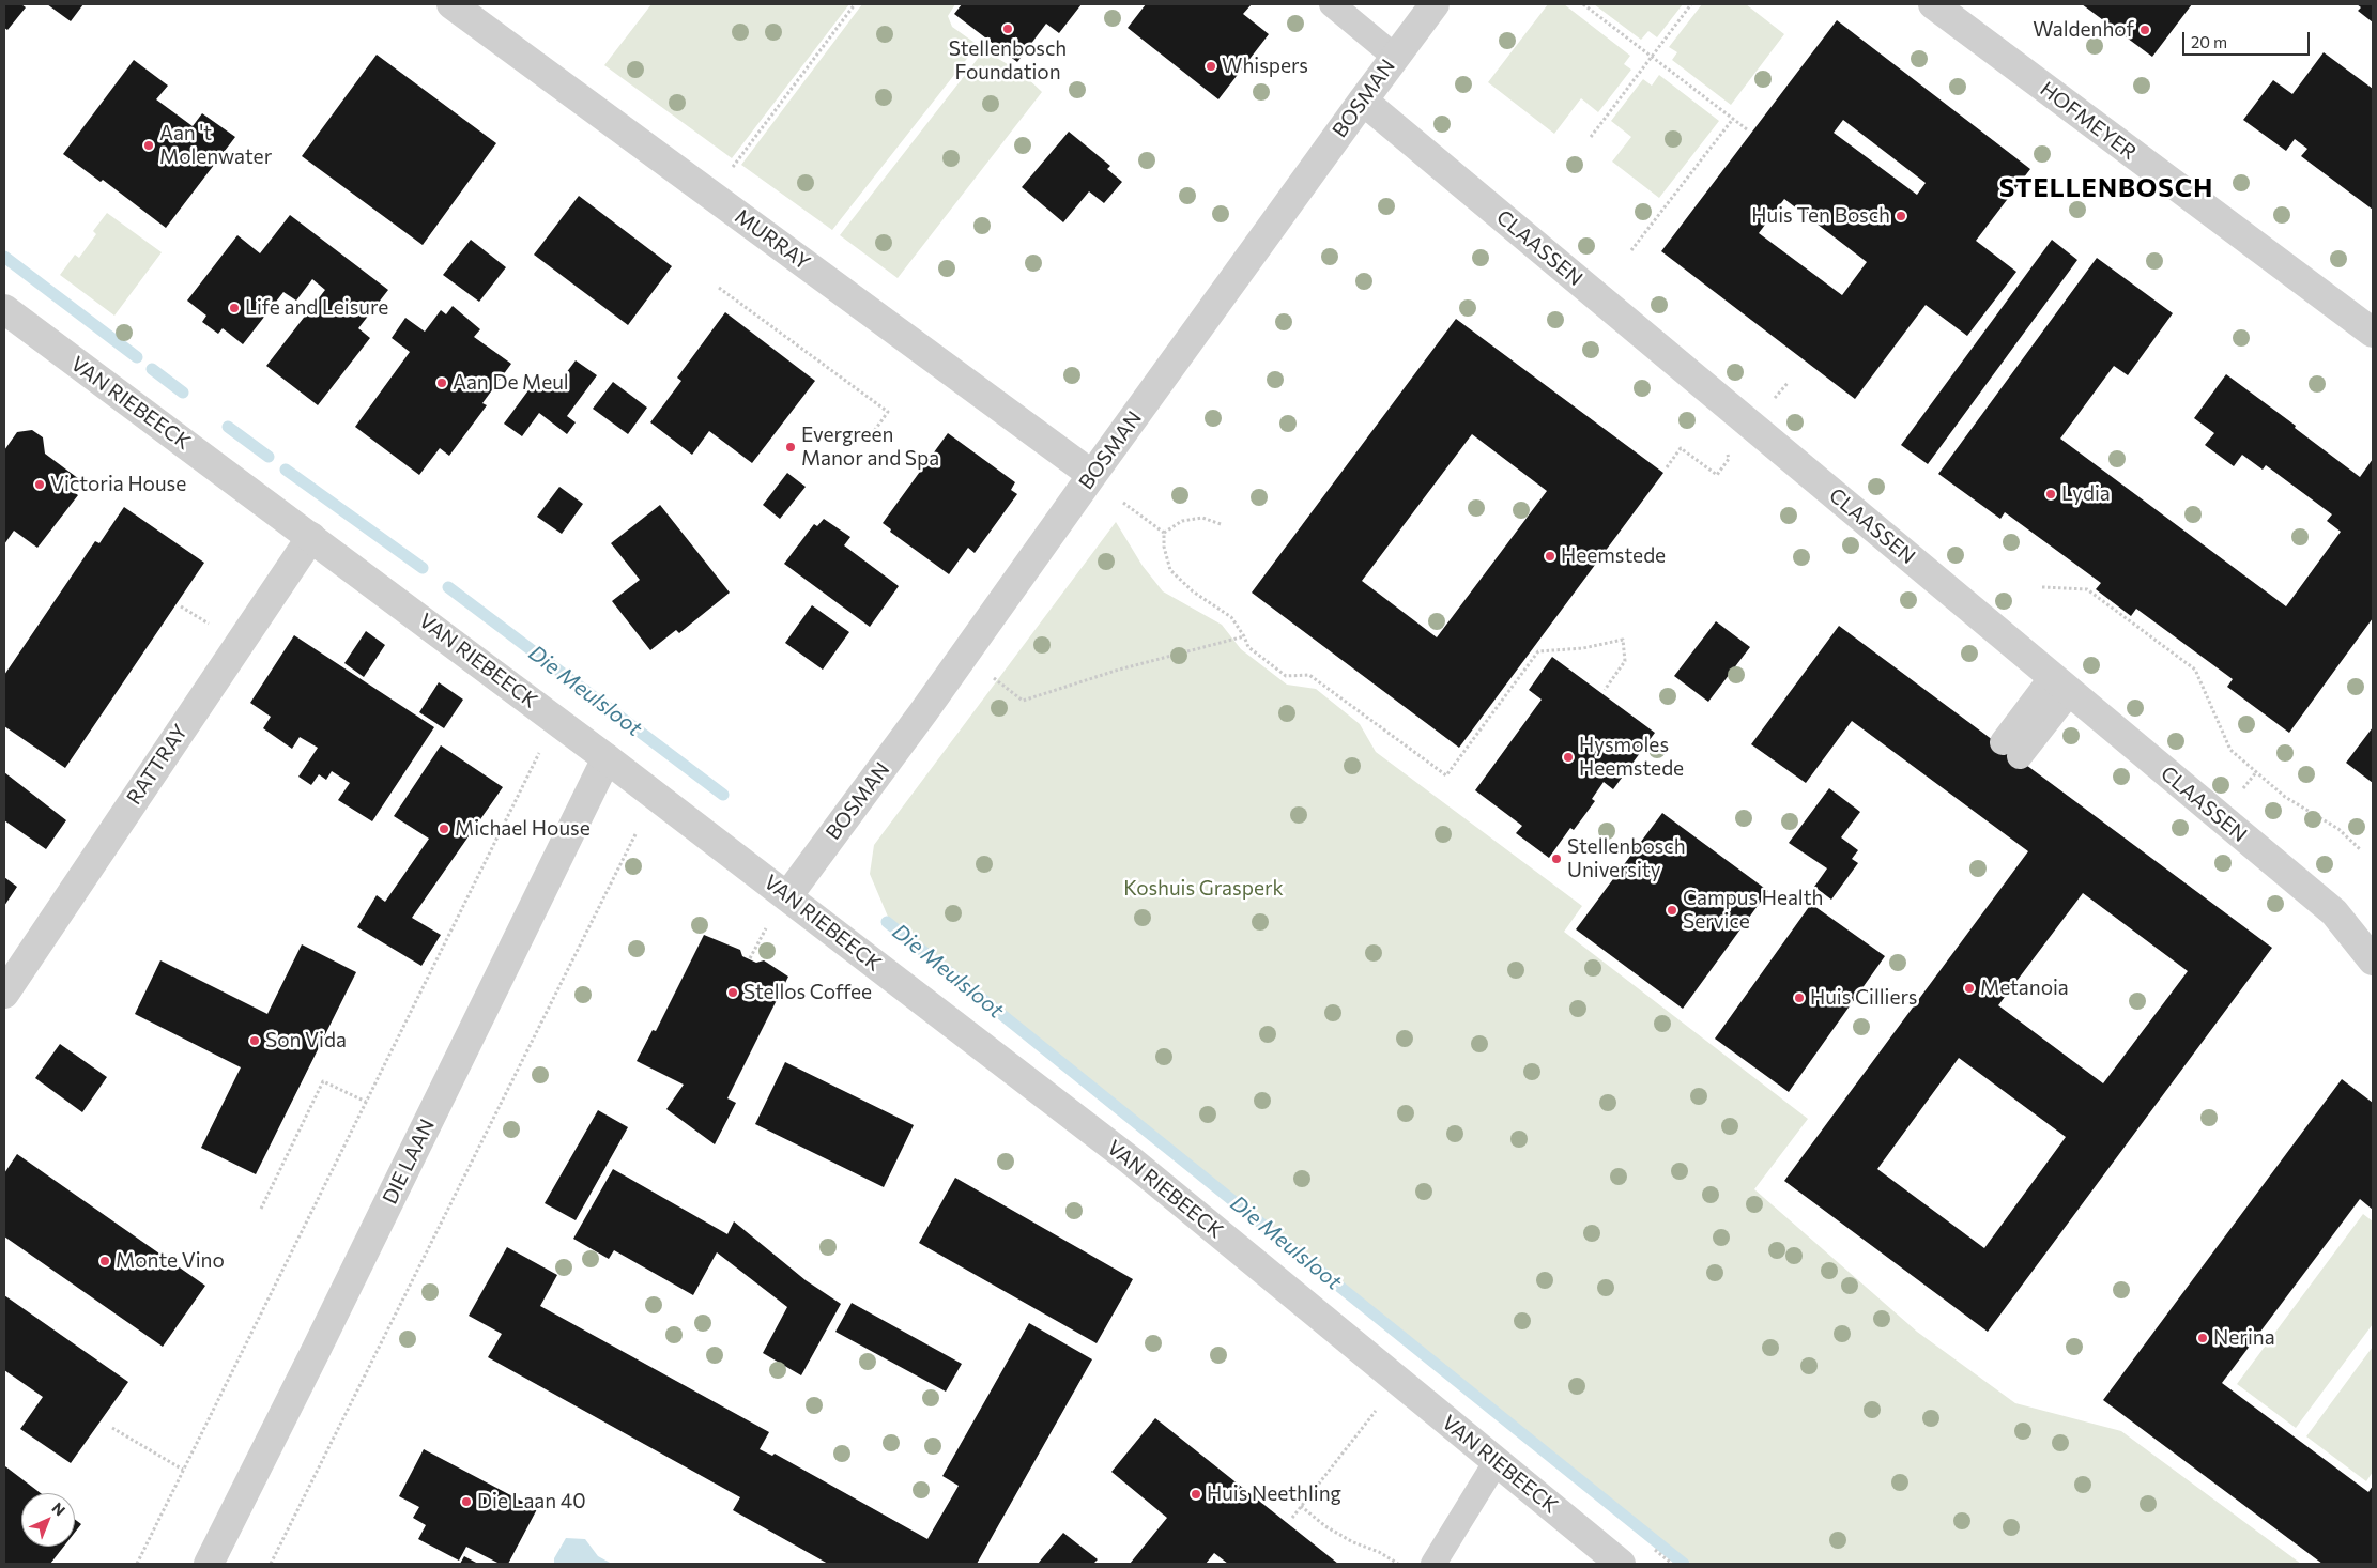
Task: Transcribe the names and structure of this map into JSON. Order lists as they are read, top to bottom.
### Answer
{
  "streets": {
    "street": [
      "BOSMAN",
      "HOFMEYER",
      "MURRAY",
      "CLAASSEN",
      "VAN RIEBEECK",
      "RATTRAY",
      "DIE LAAN"
    ]
  },
  "crossings": [
    ["BOSMAN", "MURRAY"],
    ["BOSMAN", "CLAASSEN"],
    ["BOSMAN", "VAN RIEBEECK"],
    ["VAN RIEBEECK", "RATTRAY"],
    ["VAN RIEBEECK", "DIE LAAN"]
  ],
  "districts": ["STELLENBOSCH"],
  "water": ["Die Meulsloot"],
  "parks": ["Koshuis Grasperk"],
  "places": [
    "Stellenbosch Foundation",
    "Waldenhof",
    "Whispers",
    "Aan 't Molenwater",
    "Huis Ten Bosch",
    "Life and Leisure",
    "Aan De Meul",
    "Evergreen Manor and Spa",
    "Victoria House",
    "Lydia",
    "Heemstede",
    "Hysmoles Heemstede",
    "Michael House",
    "Stellenbosch University",
    "Campus Health Service",
    "Metanoia",
    "Stellos Coffee",
    "Huis Cilliers",
    "Son Vida",
    "Monte Vino",
    "Nerina",
    "Huis Neethling",
    "Die Laan 40"
  ],
  "scale_bar": "20 m",
  "north": "top right"
}
